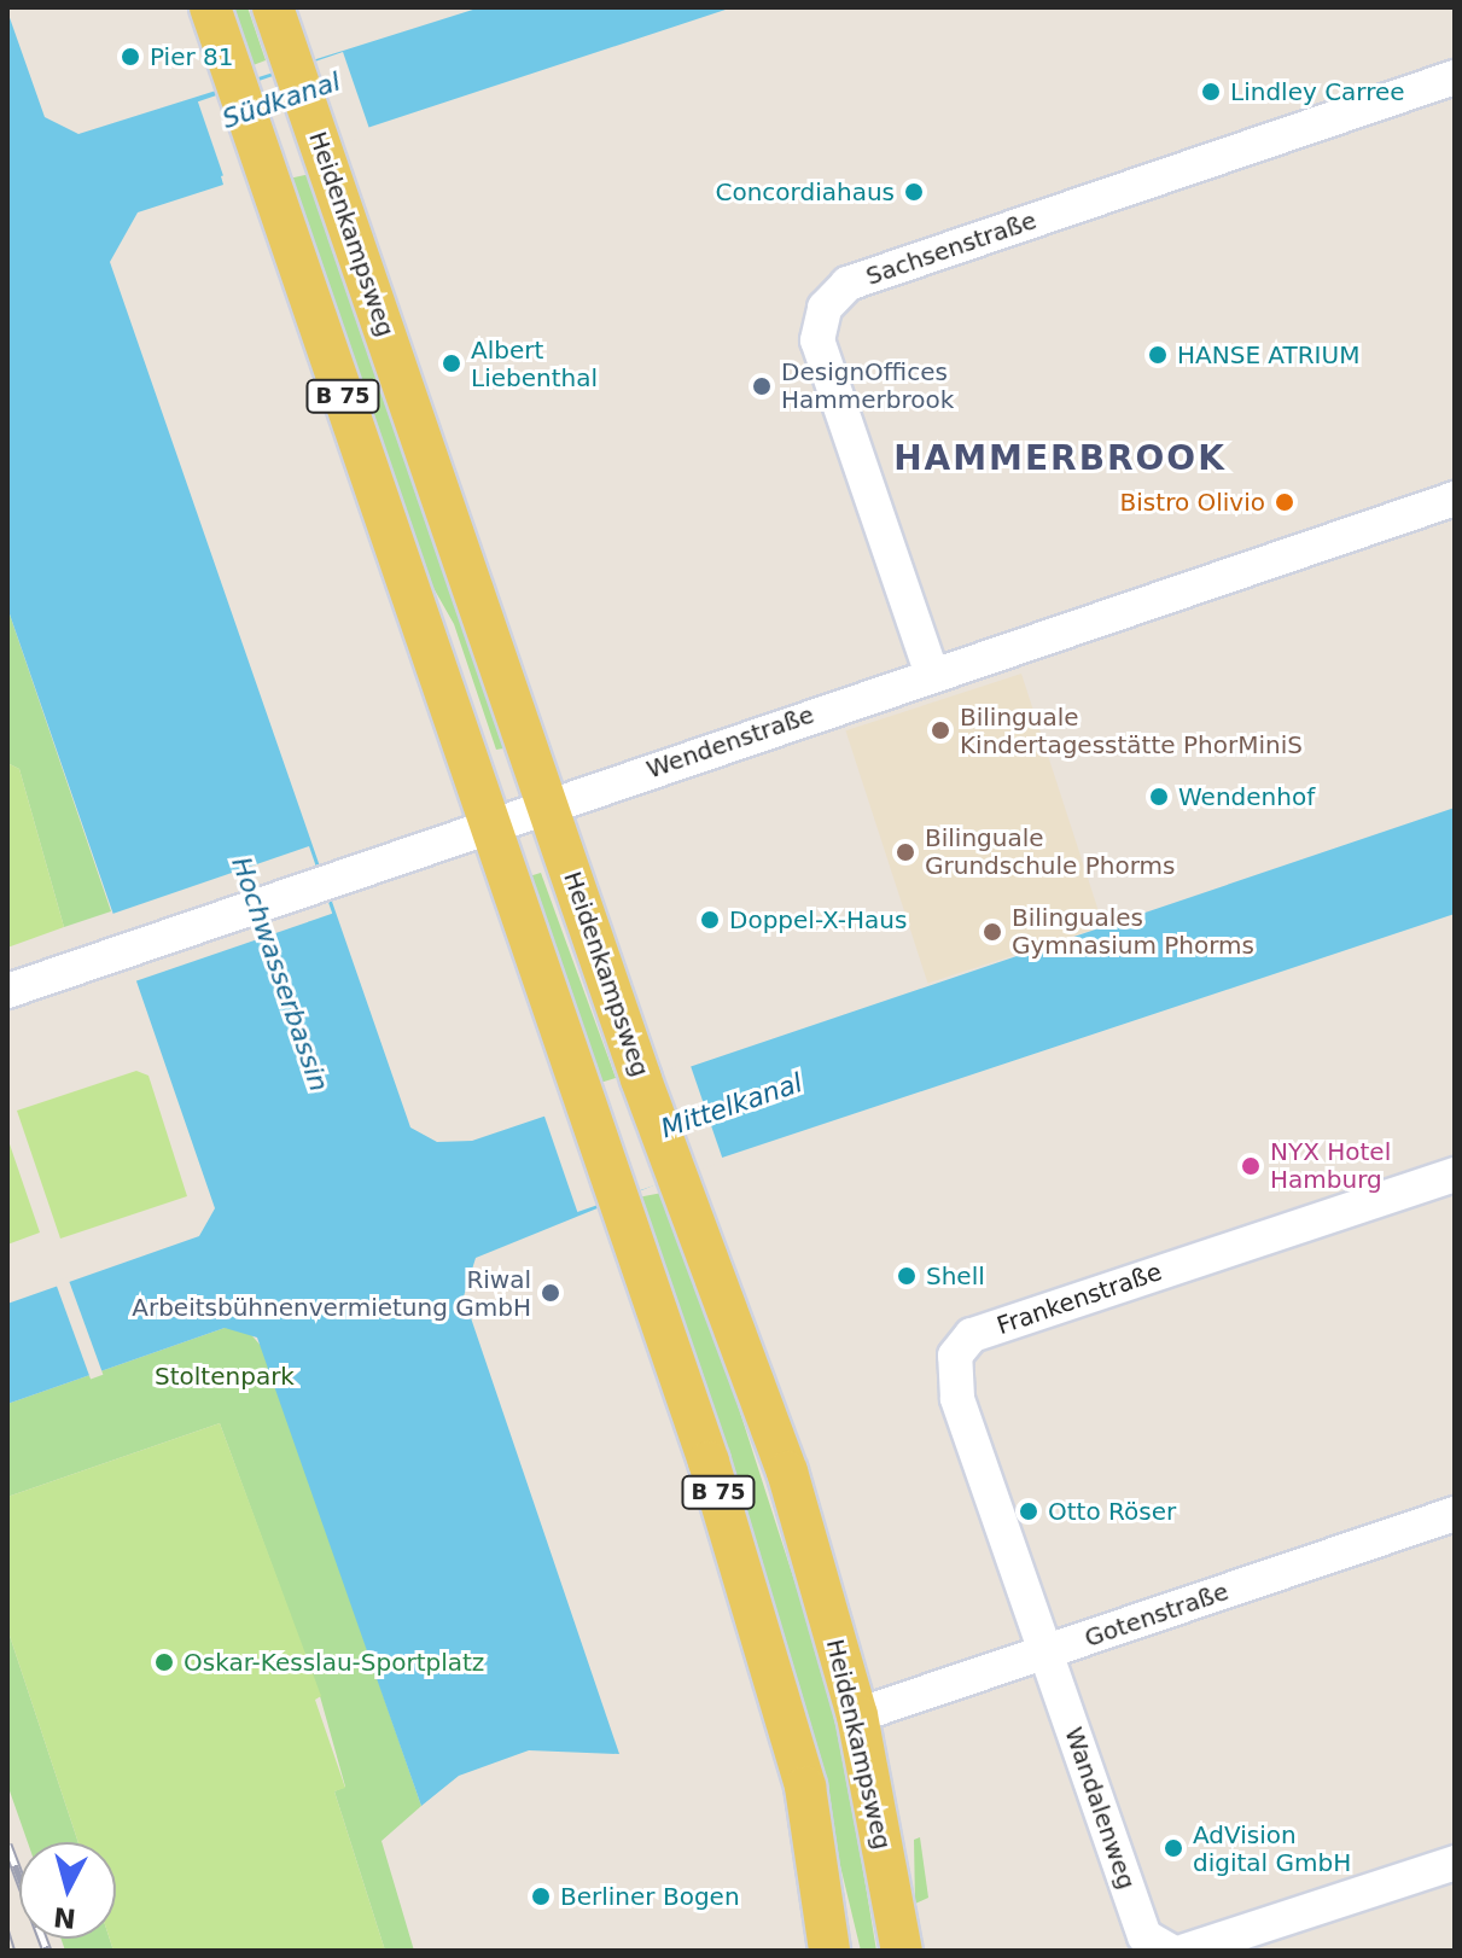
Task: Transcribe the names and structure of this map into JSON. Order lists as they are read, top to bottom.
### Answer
{
  "streets": {
    "main road": ["Heidenkampsweg", "B 75"],
    "street": [
      "Sachsenstraße",
      "Wendenstraße",
      "Frankenstraße",
      "Gotenstraße",
      "Wandalenweg"
    ]
  },
  "crossings": [
    ["Heidenkampsweg", "Wendenstraße"],
    ["Heidenkampsweg", "Gotenstraße"],
    ["Sachsenstraße", "Wendenstraße"],
    ["B 75", "Wendenstraße"],
    ["Frankenstraße", "Gotenstraße"],
    ["Frankenstraße", "Wandalenweg"],
    ["Gotenstraße", "Wandalenweg"]
  ],
  "districts": ["HAMMERBROOK"],
  "water": ["Südkanal", "Hochwasserbassin", "Mittelkanal"],
  "parks": ["Stoltenpark"],
  "places": [
    "Pier 81",
    "Lindley Carree",
    "Concordiahaus",
    "HANSE ATRIUM",
    "Albert Liebenthal",
    "DesignOffices Hammerbrook",
    "Bistro Olivio",
    "Bilinguale Kindertagesstätte PhorMiniS",
    "Wendenhof",
    "Bilinguale Grundschule Phorms",
    "Doppel-X-Haus",
    "Bilinguales Gymnasium Phorms",
    "NYX Hotel Hamburg",
    "Shell",
    "Riwal Arbeitsbühnenvermietung GmbH",
    "Otto Röser",
    "Oskar-Kesslau-Sportplatz",
    "AdVision digital GmbH",
    "Berliner Bogen"
  ],
  "north": "bottom"
}
